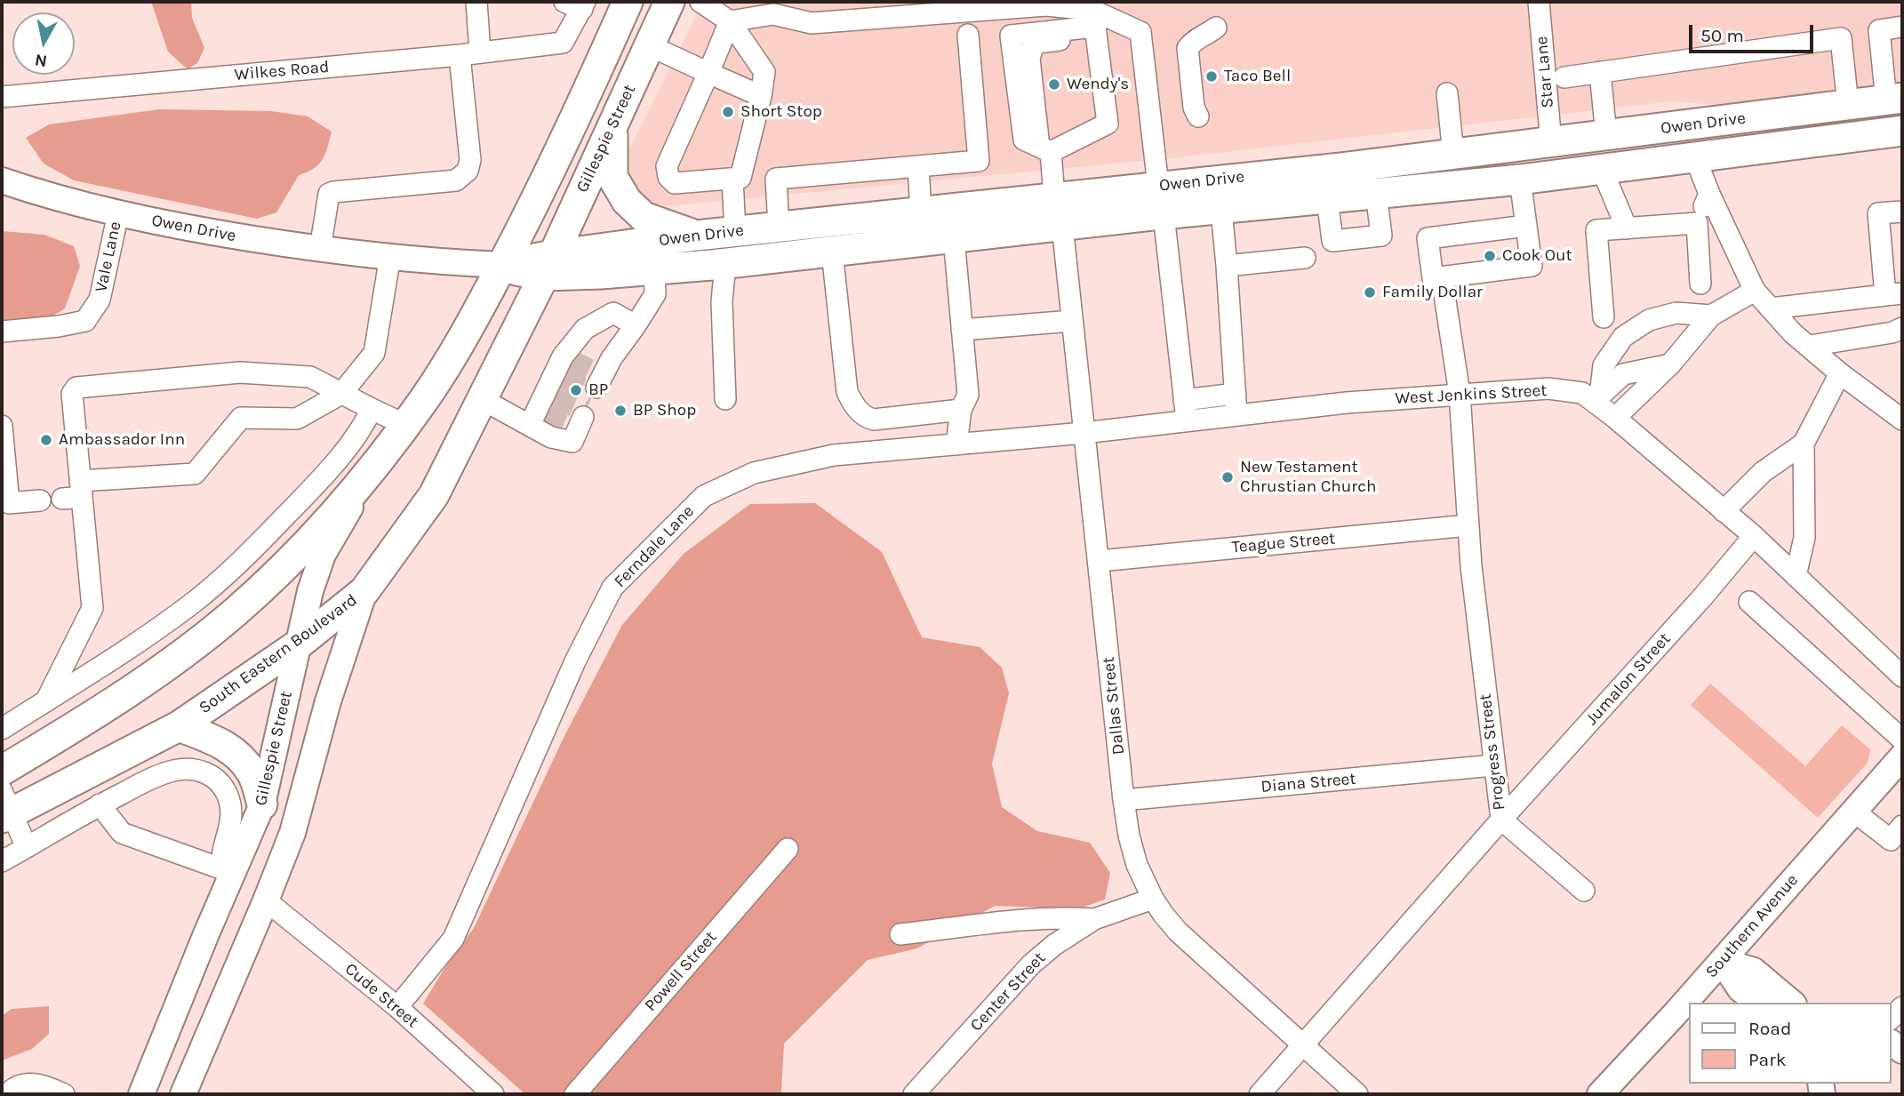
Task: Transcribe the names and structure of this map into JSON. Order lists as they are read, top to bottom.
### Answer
{
  "streets": {
    "highway": ["Owen Drive", "Gillespie Street", "South Eastern Boulevard"],
    "main road": ["Southern Avenue"],
    "street": [
      "Wilkes Road",
      "Star Lane",
      "Vale Lane",
      "West Jenkins Street",
      "Teague Street",
      "Ferndale Lane",
      "Jumalon Street",
      "Dallas Street",
      "Progress Street",
      "Diana Street",
      "Powell Street",
      "Center Street",
      "Cude Street"
    ]
  },
  "crossings": [
    ["Star Lane", "Owen Drive"],
    ["Owen Drive", "Gillespie Street"],
    ["Owen Drive", "Vale Lane"],
    ["Owen Drive", "South Eastern Boulevard"],
    ["Owen Drive", "Dallas Street"],
    ["Gillespie Street", "South Eastern Boulevard"],
    ["West Jenkins Street", "Ferndale Lane"],
    ["West Jenkins Street", "Jumalon Street"],
    ["West Jenkins Street", "Dallas Street"],
    ["West Jenkins Street", "Progress Street"],
    ["Teague Street", "Dallas Street"],
    ["Teague Street", "Progress Street"],
    ["Ferndale Lane", "Dallas Street"],
    ["Ferndale Lane", "Cude Street"],
    ["Jumalon Street", "Progress Street"],
    ["Dallas Street", "Progress Street"],
    ["Dallas Street", "Diana Street"],
    ["Dallas Street", "Center Street"],
    ["Progress Street", "Diana Street"]
  ],
  "places": [
    "Taco Bell",
    "Wendy's",
    "Short Stop",
    "Cook Out",
    "Family Dollar",
    "BP",
    "BP Shop",
    "Ambassador Inn",
    "New Testament Chrustian Church"
  ],
  "legend": ["Road", "Park"],
  "scale_bar": "50 m",
  "north": "bottom"
}
